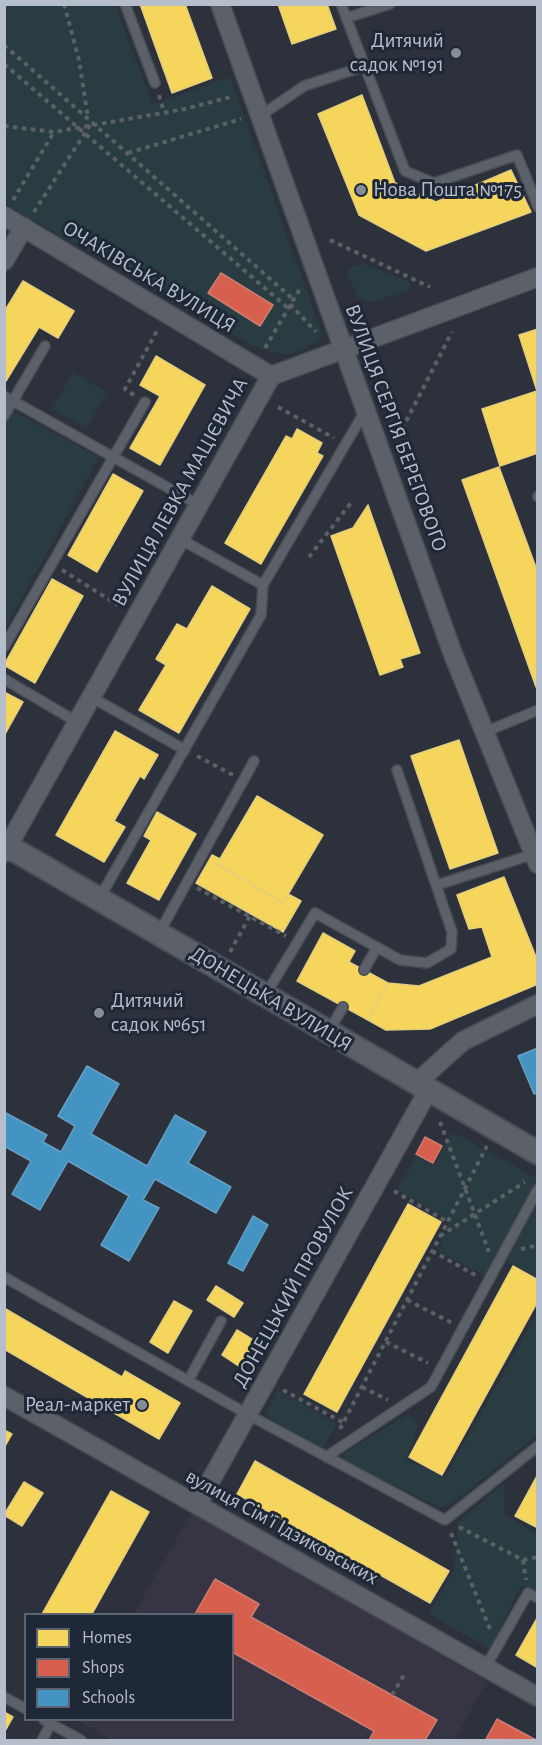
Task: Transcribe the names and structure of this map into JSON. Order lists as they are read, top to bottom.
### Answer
{
  "streets": {
    "street": [
      "ОЧАКІВСЬКА ВУЛИЦЯ",
      "ВУЛИЦЯ СЕРГІЯ БЕРЕГОВОГО",
      "ВУЛИЦЯ ЛЕВКА МАЦІЄВИЧА",
      "ДОНЕЦЬКА ВУЛИЦЯ",
      "ДОНЕЦЬКИЙ ПРОВУЛОК",
      "вулиця Сімʼї Ідзиковських"
    ]
  },
  "crossings": [
    ["ОЧАКІВСЬКА ВУЛИЦЯ", "ВУЛИЦЯ ЛЕВКА МАЦІЄВИЧА"],
    ["ВУЛИЦЯ СЕРГІЯ БЕРЕГОВОГО", "ВУЛИЦЯ ЛЕВКА МАЦІЄВИЧА"],
    ["ВУЛИЦЯ ЛЕВКА МАЦІЄВИЧА", "ДОНЕЦЬКА ВУЛИЦЯ"],
    ["ДОНЕЦЬКА ВУЛИЦЯ", "ДОНЕЦЬКИЙ ПРОВУЛОК"],
    ["ДОНЕЦЬКИЙ ПРОВУЛОК", "вулиця Сімʼї Ідзиковських"]
  ],
  "places": [
    "Дитячий садок №191",
    "Нова Пошта №175",
    "Дитячий садок №651",
    "Реал-маркет"
  ],
  "legend": ["Homes", "Shops", "Schools"]
}
